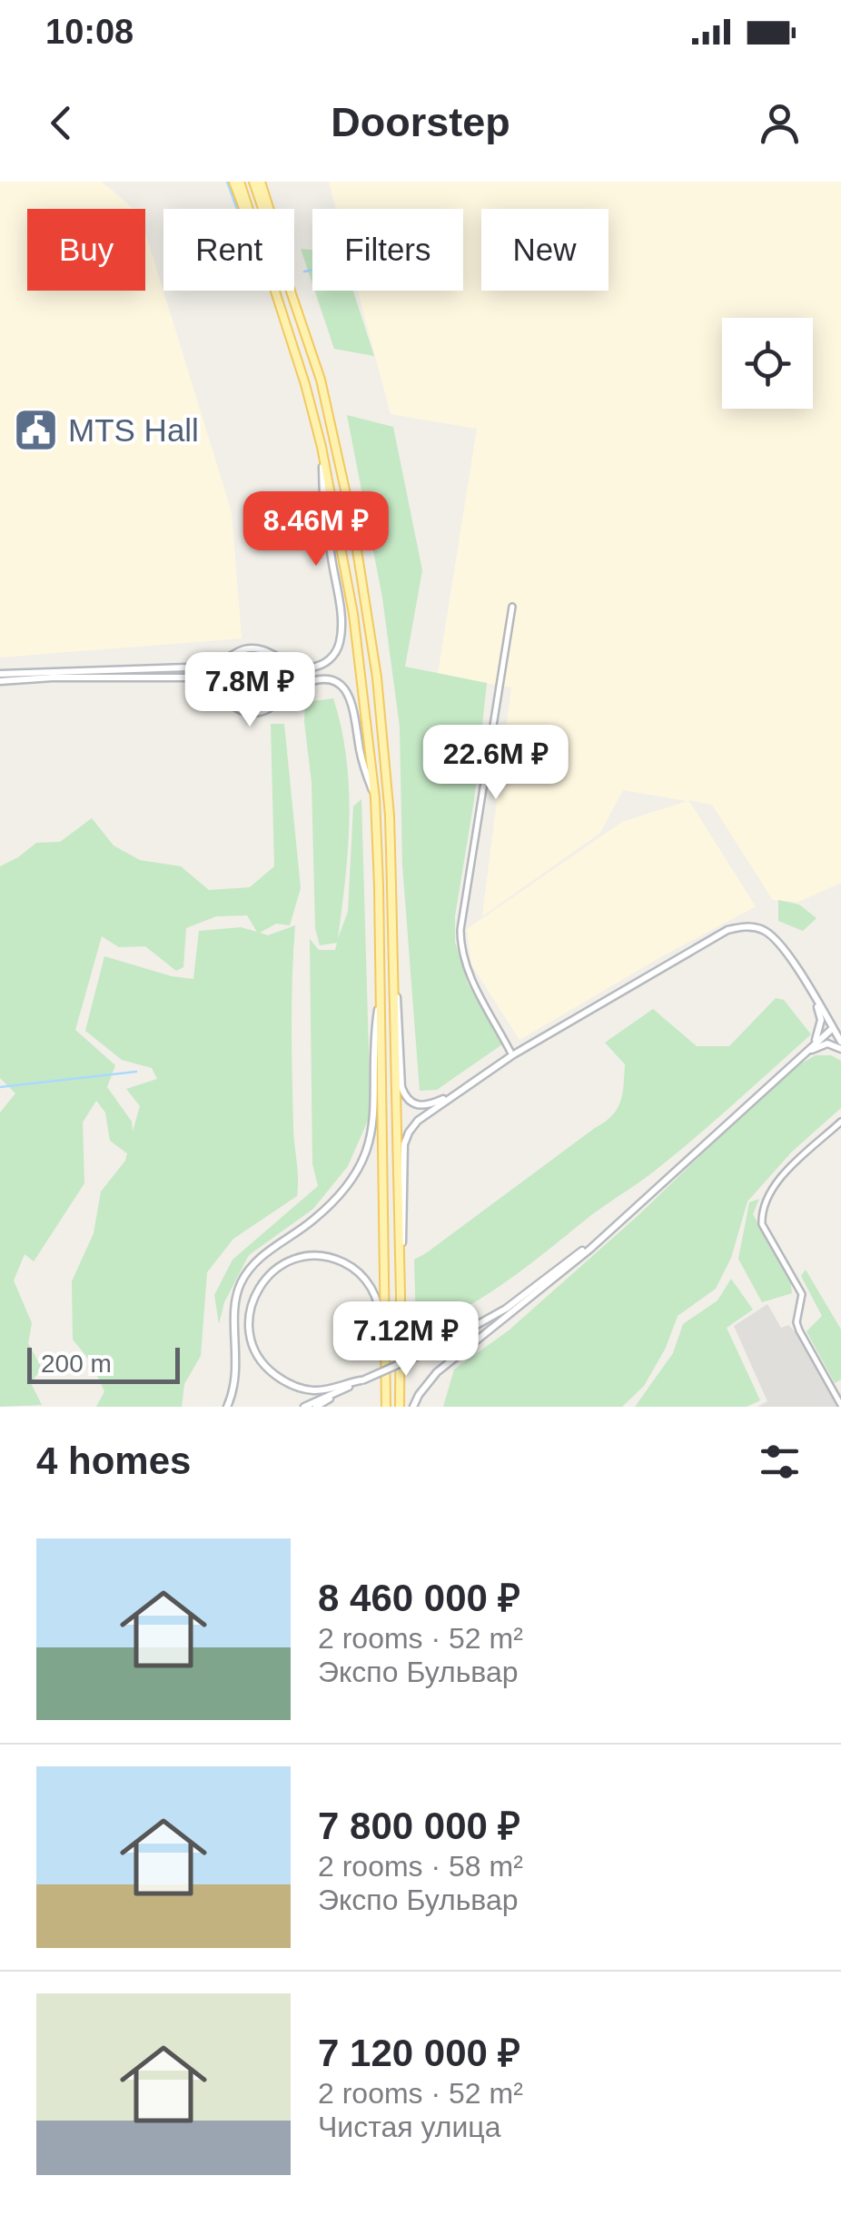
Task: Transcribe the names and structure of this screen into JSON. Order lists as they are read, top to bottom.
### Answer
{
  "places": {
    "public building": ["MTS Hall"]
  },
  "scale_bar": "200 m",
  "page": {
    "status": "10:08",
    "header": "Doorstep",
    "chip": [
      "Buy",
      "Rent",
      "Filters",
      "New"
    ],
    "price": [
      "8.46M ₽",
      "7.8M ₽",
      "22.6M ₽",
      "7.12M ₽"
    ],
    "scale": "200 m",
    "heading": "4 homes",
    "list": [
      {
        "name": "8 460 000 ₽",
        "note": "2 rooms · 52 m² · Экспо Бульвар"
      },
      {
        "name": "7 800 000 ₽",
        "note": "2 rooms · 58 m² · Экспо Бульвар"
      },
      {
        "name": "7 120 000 ₽",
        "note": "2 rooms · 52 m² · Чистая улица"
      }
    ]
  }
}
